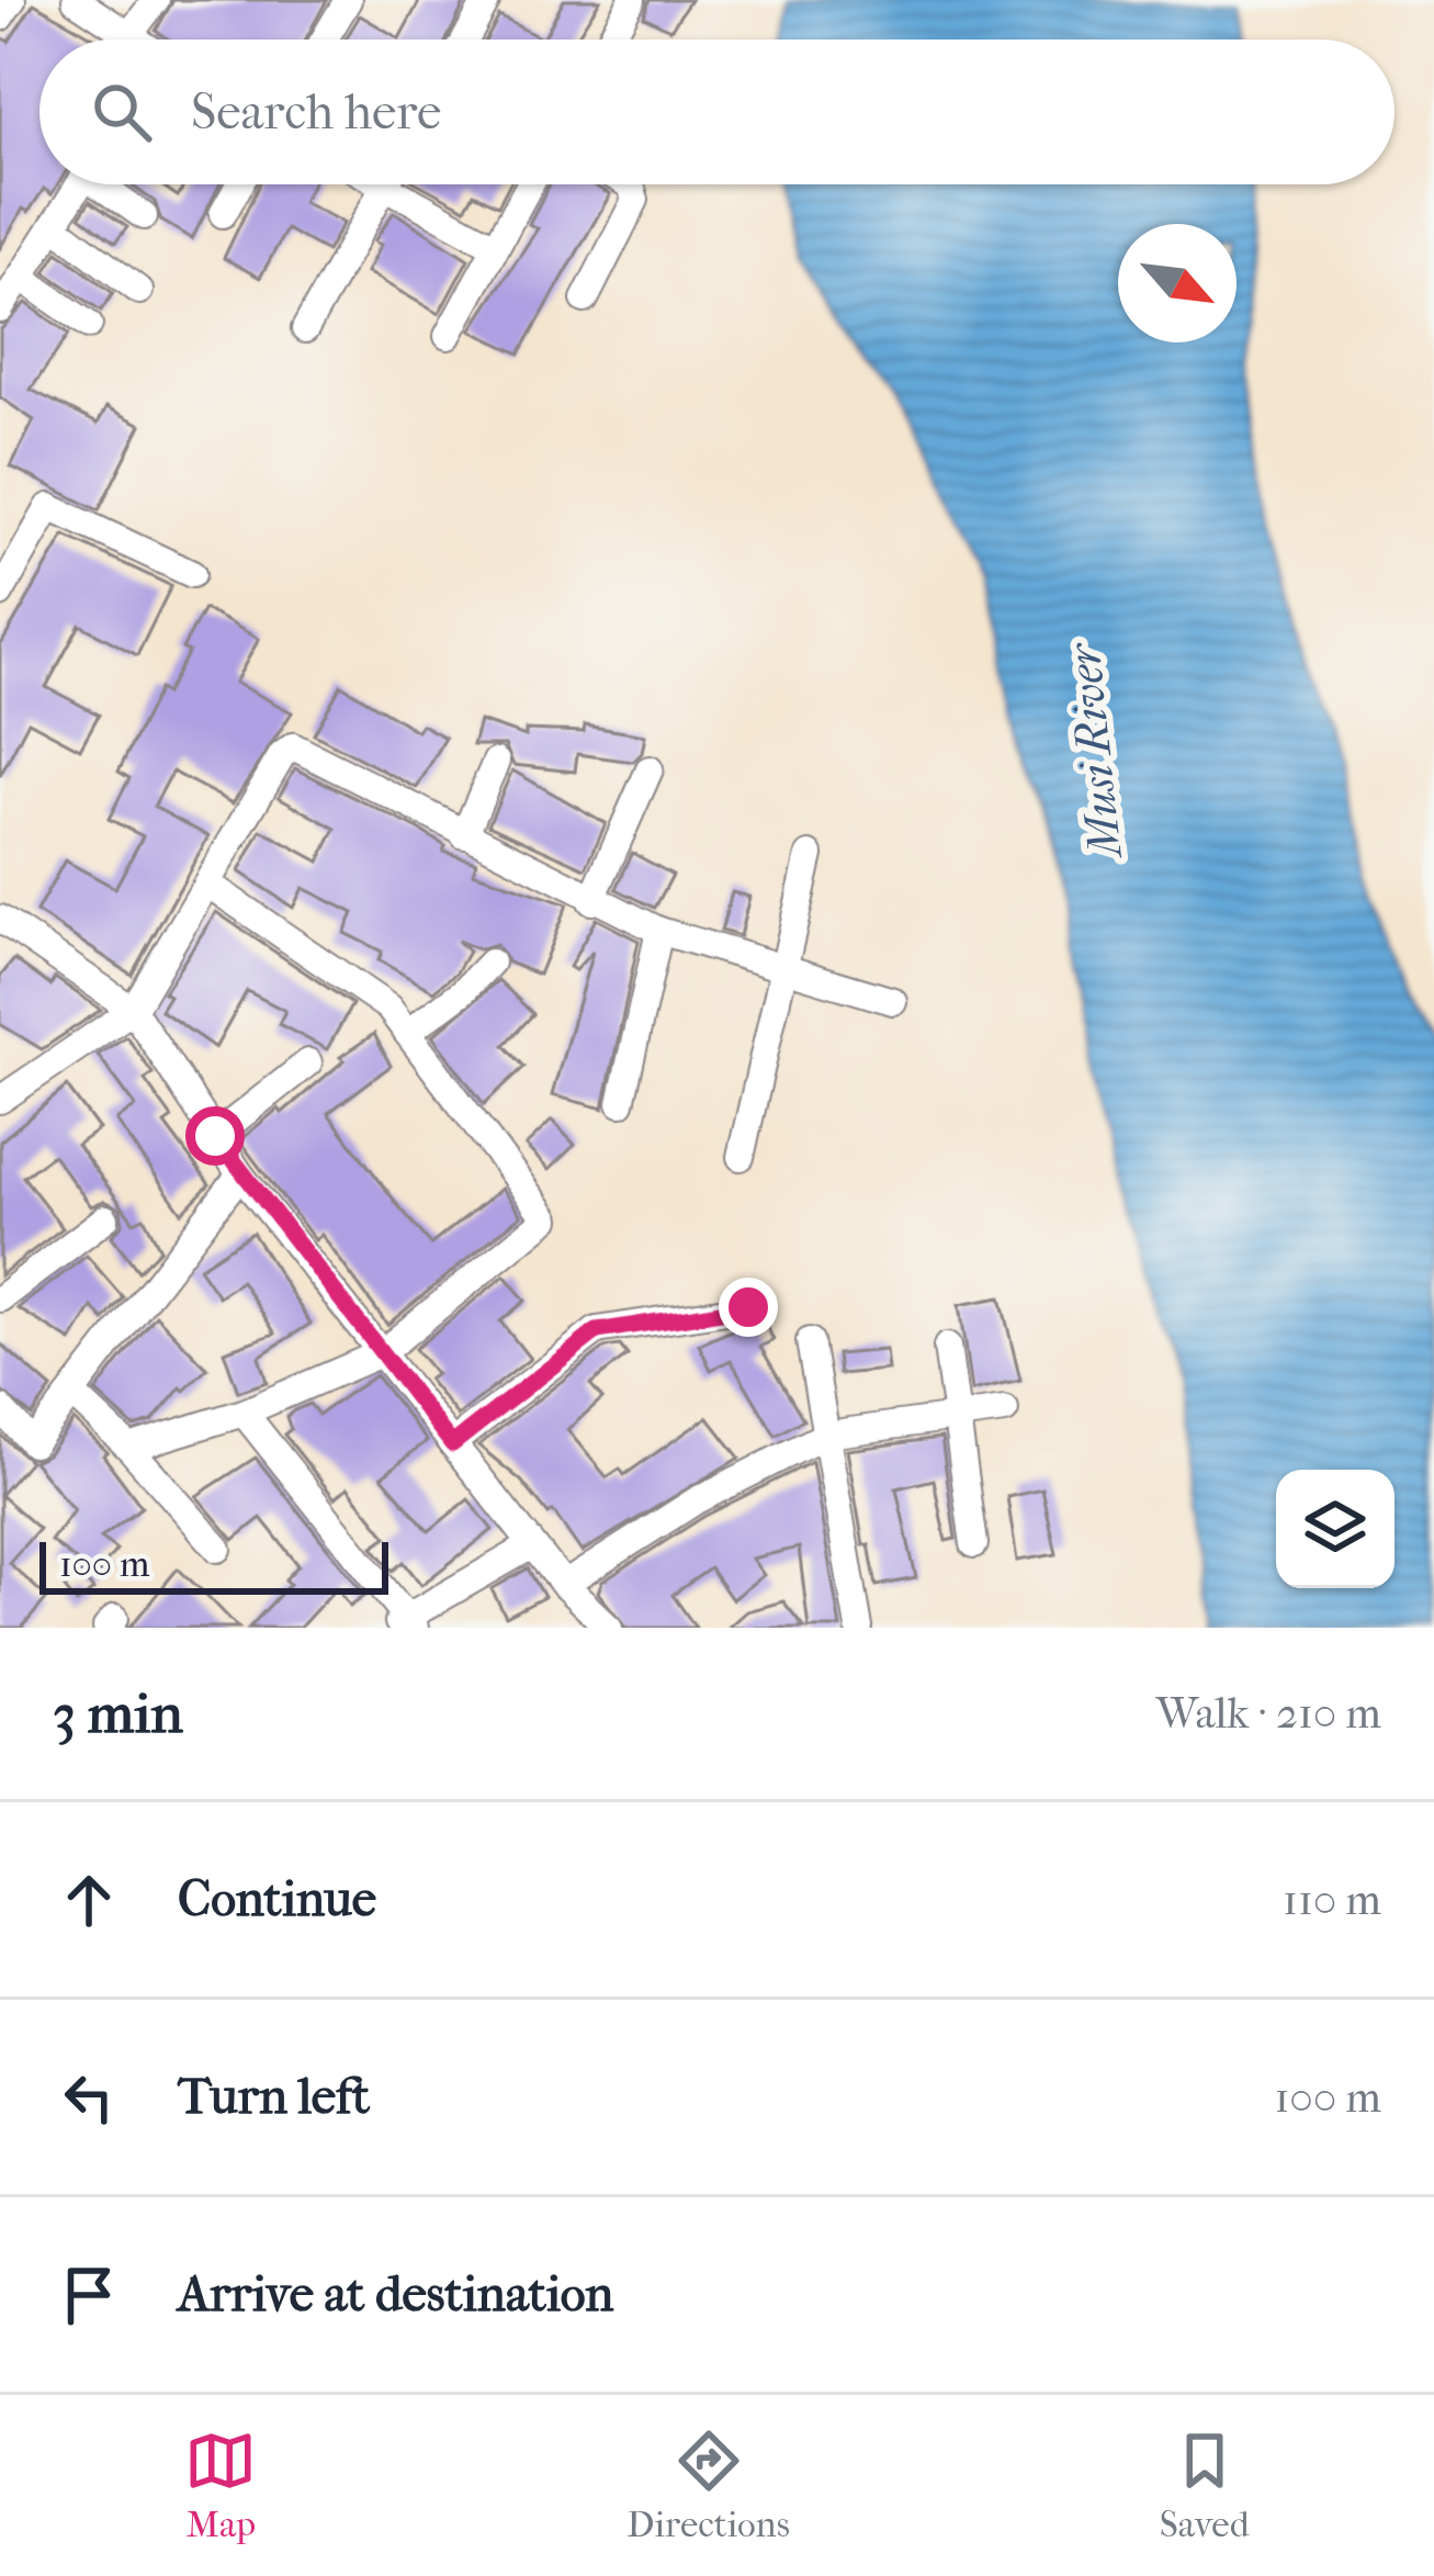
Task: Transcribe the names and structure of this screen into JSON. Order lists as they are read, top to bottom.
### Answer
{
  "water": ["Musi River"],
  "scale_bar": "100 m",
  "north": "bottom right",
  "page": {
    "search": "Search here",
    "scale": "100 m",
    "heading": ["3 min", "Walk · 210 m"],
    "list": [
      ["Continue", "110 m"],
      ["Turn left", "100 m"],
      "Arrive at destination"
    ],
    "nav": ["Map", "Directions", "Saved"]
  }
}
